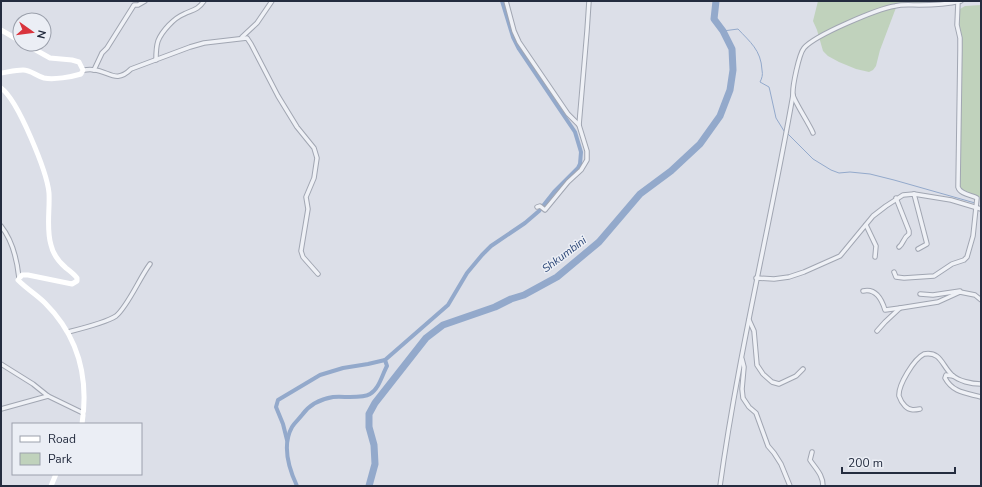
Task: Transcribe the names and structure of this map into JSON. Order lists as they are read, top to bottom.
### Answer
{
  "water": ["Shkumbini"],
  "legend": ["Road", "Park"],
  "scale_bar": "200 m",
  "north": "right"
}
